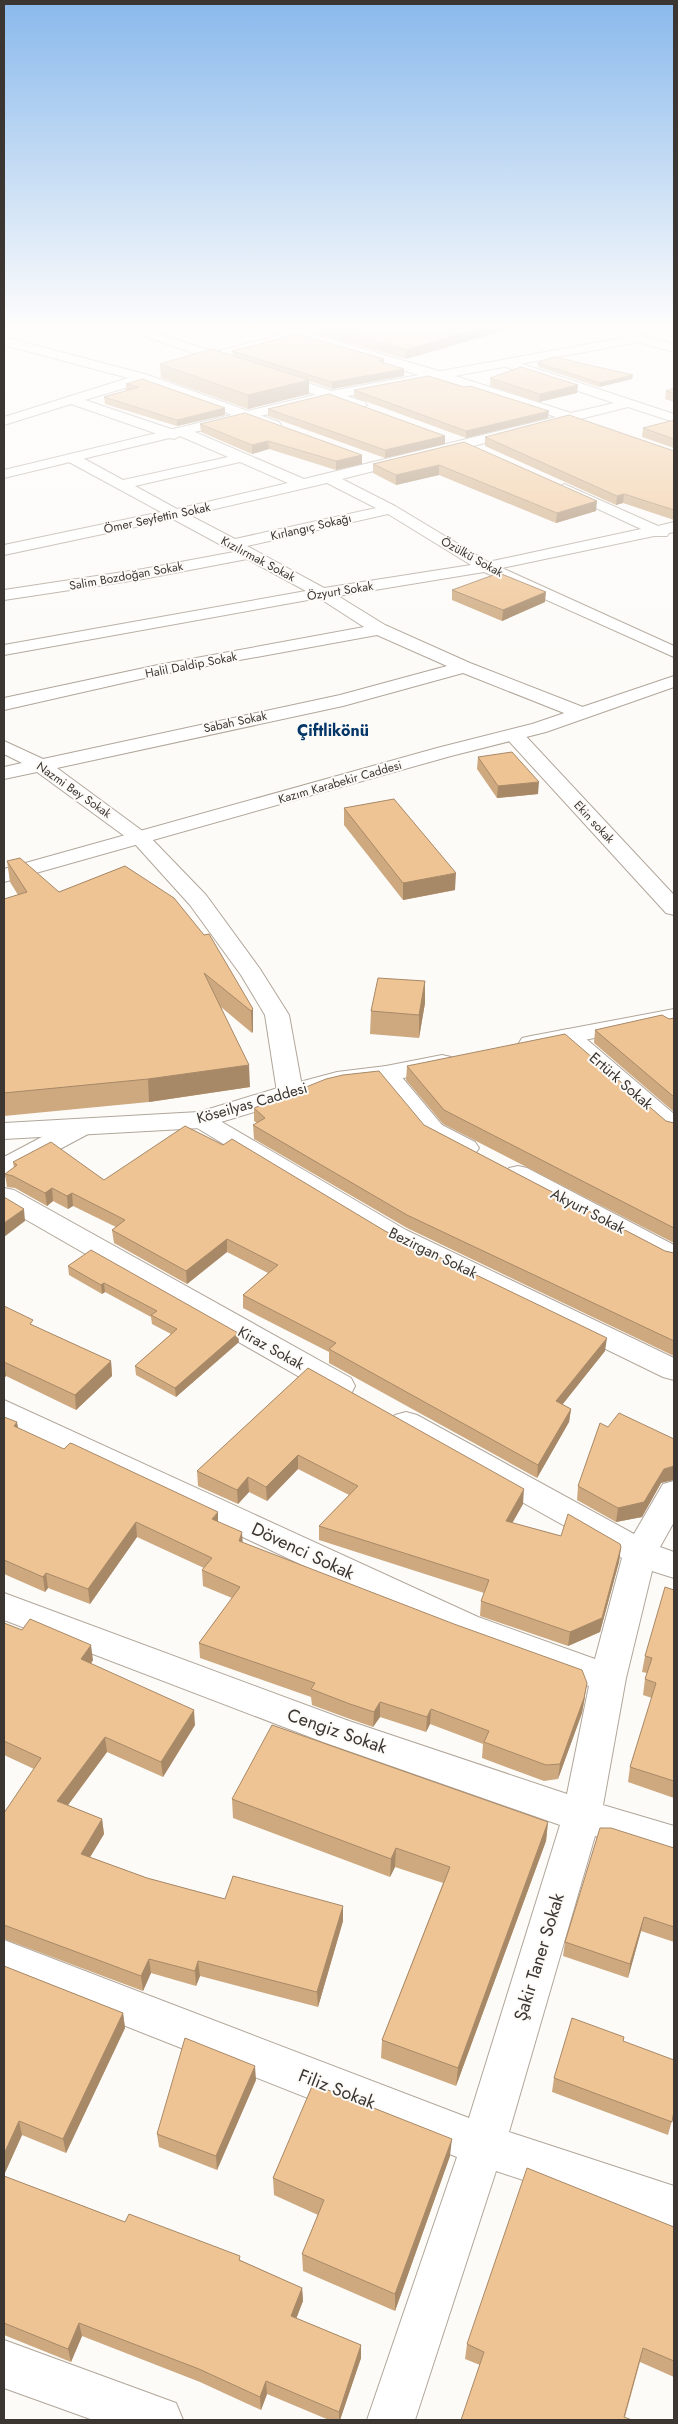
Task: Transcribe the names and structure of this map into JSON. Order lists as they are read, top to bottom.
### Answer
{
  "streets": {
    "street": [
      "Ömer Seyfettin Sokak",
      "Kırlangıç Sokağı",
      "Özülkü Sokak",
      "Kızılırmak Sokak",
      "Salim Bozdoğan Sokak",
      "Özyurt Sokak",
      "Halil Daldip Sokak",
      "Sabah Sokak",
      "Kazım Karabekir Caddesi",
      "Nazmi Bey Sokak",
      "Ekin sokak",
      "Ertürk Sokak",
      "Köseilyas Caddesi",
      "Akyurt Sokak",
      "Bezirgan Sokak",
      "Kiraz Sokak",
      "Dövenci Sokak",
      "Cengiz Sokak",
      "Şakir Taner Sokak",
      "Filiz Sokak"
    ]
  },
  "crossings": [
    ["Ömer Seyfettin Sokak", "Özülkü Sokak"],
    ["Ömer Seyfettin Sokak", "Kızılırmak Sokak"],
    ["Kırlangıç Sokağı", "Özülkü Sokak"],
    ["Kırlangıç Sokağı", "Kızılırmak Sokak"],
    ["Özülkü Sokak", "Özyurt Sokak"],
    ["Kızılırmak Sokak", "Salim Bozdoğan Sokak"],
    ["Kızılırmak Sokak", "Özyurt Sokak"],
    ["Kızılırmak Sokak", "Halil Daldip Sokak"],
    ["Kızılırmak Sokak", "Sabah Sokak"],
    ["Kızılırmak Sokak", "Kazım Karabekir Caddesi"],
    ["Sabah Sokak", "Nazmi Bey Sokak"],
    ["Kazım Karabekir Caddesi", "Nazmi Bey Sokak"],
    ["Kazım Karabekir Caddesi", "Ekin sokak"],
    ["Nazmi Bey Sokak", "Köseilyas Caddesi"],
    ["Köseilyas Caddesi", "Akyurt Sokak"],
    ["Köseilyas Caddesi", "Bezirgan Sokak"],
    ["Kiraz Sokak", "Şakir Taner Sokak"],
    ["Dövenci Sokak", "Şakir Taner Sokak"],
    ["Cengiz Sokak", "Şakir Taner Sokak"],
    ["Şakir Taner Sokak", "Filiz Sokak"]
  ],
  "districts": ["Çiftlikönü"]
}
